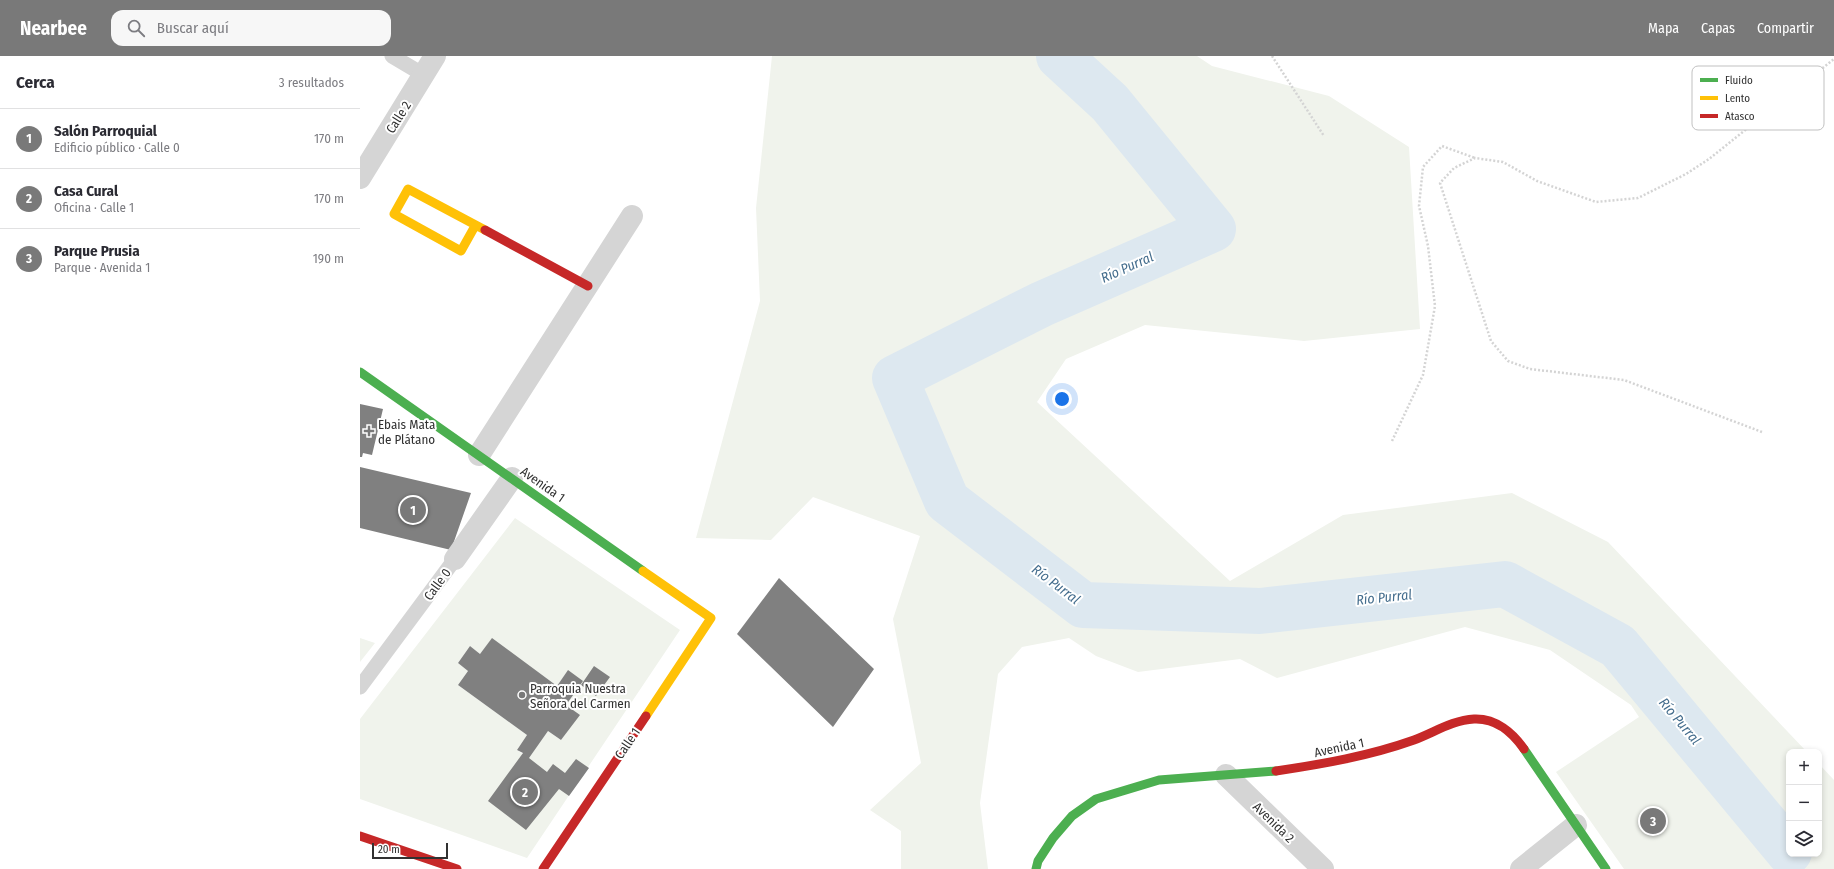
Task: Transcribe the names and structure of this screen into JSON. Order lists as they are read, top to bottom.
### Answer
{
  "streets": {
    "street": [
      "Calle 2",
      "Avenida 1",
      "Calle 0",
      "Calle 1",
      "Avenida 2"
    ]
  },
  "crossings": [
    ["Avenida 1", "Calle 0"],
    ["Avenida 1", "Calle 1"],
    ["Avenida 1", "Avenida 2"]
  ],
  "water": ["Río Purral"],
  "places": {
    "health": ["Ebais Mata de Plátano"],
    "other": ["Parroquia Nuestra Señora del Carmen"]
  },
  "legend": ["Fluido", "Lento", "Atasco"],
  "scale_bar": "20 m",
  "page": {
    "header": "Nearbee",
    "search": "Buscar aquí",
    "nav": ["Mapa", "Capas", "Compartir"],
    "heading": ["Cerca", "3 resultados"],
    "list": [
      {
        "mark": "1",
        "name": "Salón Parroquial",
        "note": "Edificio público · Calle 0",
        "value": "170 m"
      },
      {
        "mark": "2",
        "name": "Casa Cural",
        "note": "Oficina · Calle 1",
        "value": "170 m"
      },
      {
        "mark": "3",
        "name": "Parque Prusia",
        "note": "Parque · Avenida 1",
        "value": "190 m"
      }
    ],
    "pins": ["1", "2", "3"],
    "map_buttons": ["+", "−"],
    "scale": "20 m"
  }
}
